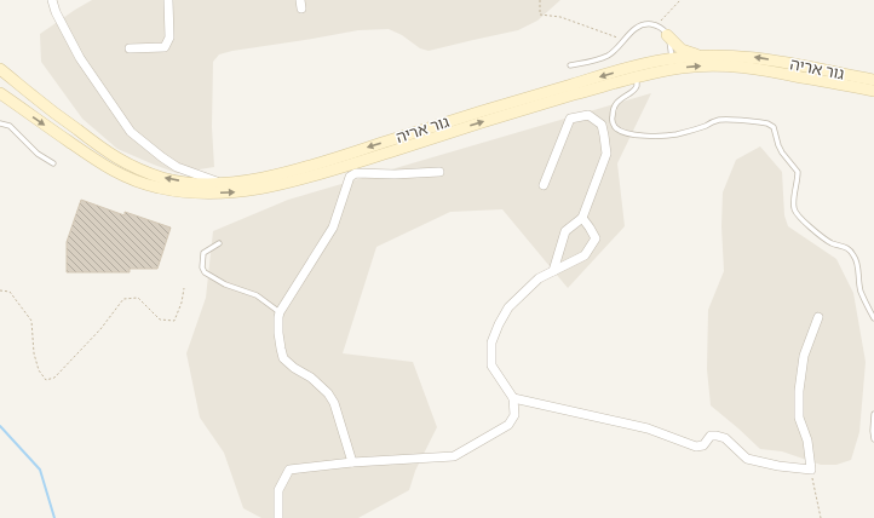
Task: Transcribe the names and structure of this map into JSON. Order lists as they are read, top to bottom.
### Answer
{
  "streets": {
    "main road": ["גור אריה"]
  }
}
